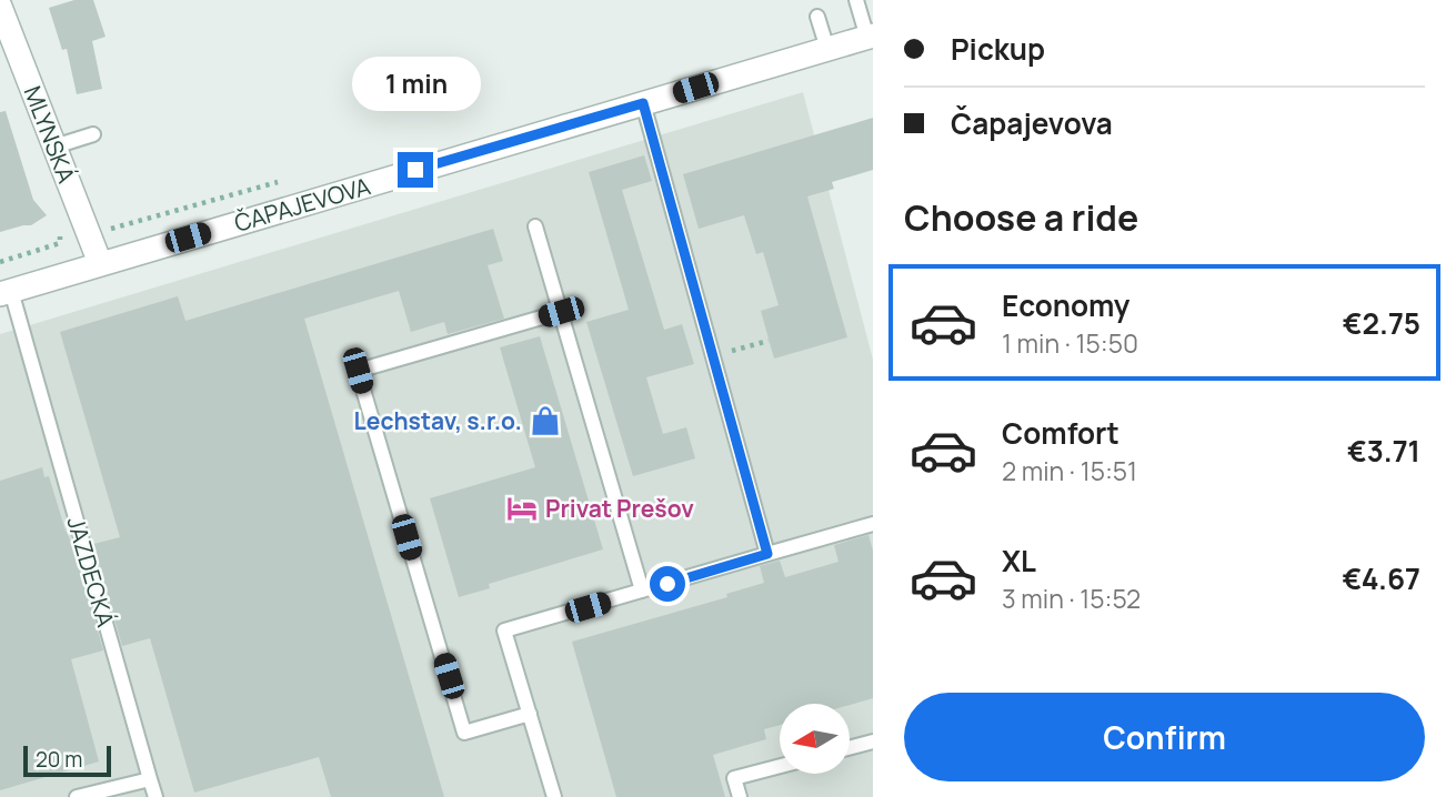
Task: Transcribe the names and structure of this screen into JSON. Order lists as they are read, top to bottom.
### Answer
{
  "streets": {
    "street": ["MLYNSKÁ", "ČAPAJEVOVA"],
    "lane": ["JAZDECKÁ"]
  },
  "crossings": [
    ["MLYNSKÁ", "ČAPAJEVOVA"],
    ["ČAPAJEVOVA", "JAZDECKÁ"]
  ],
  "places": {
    "shop": ["Lechstav, s.r.o."],
    "hotel": ["Privat Prešov"]
  },
  "scale_bar": "20 m",
  "north": "left",
  "page": {
    "banner": ["Pickup", "Čapajevova"],
    "bubble": "1 min",
    "heading": "Choose a ride",
    "list": [
      {
        "name": "Economy",
        "note": "1 min · 15:50",
        "value": "€2.75"
      },
      {
        "name": "Comfort",
        "note": "2 min · 15:51",
        "value": "€3.71"
      },
      {
        "name": "XL",
        "note": "3 min · 15:52",
        "value": "€4.67"
      }
    ],
    "buttons": "Confirm",
    "scale": "20 m"
  }
}
